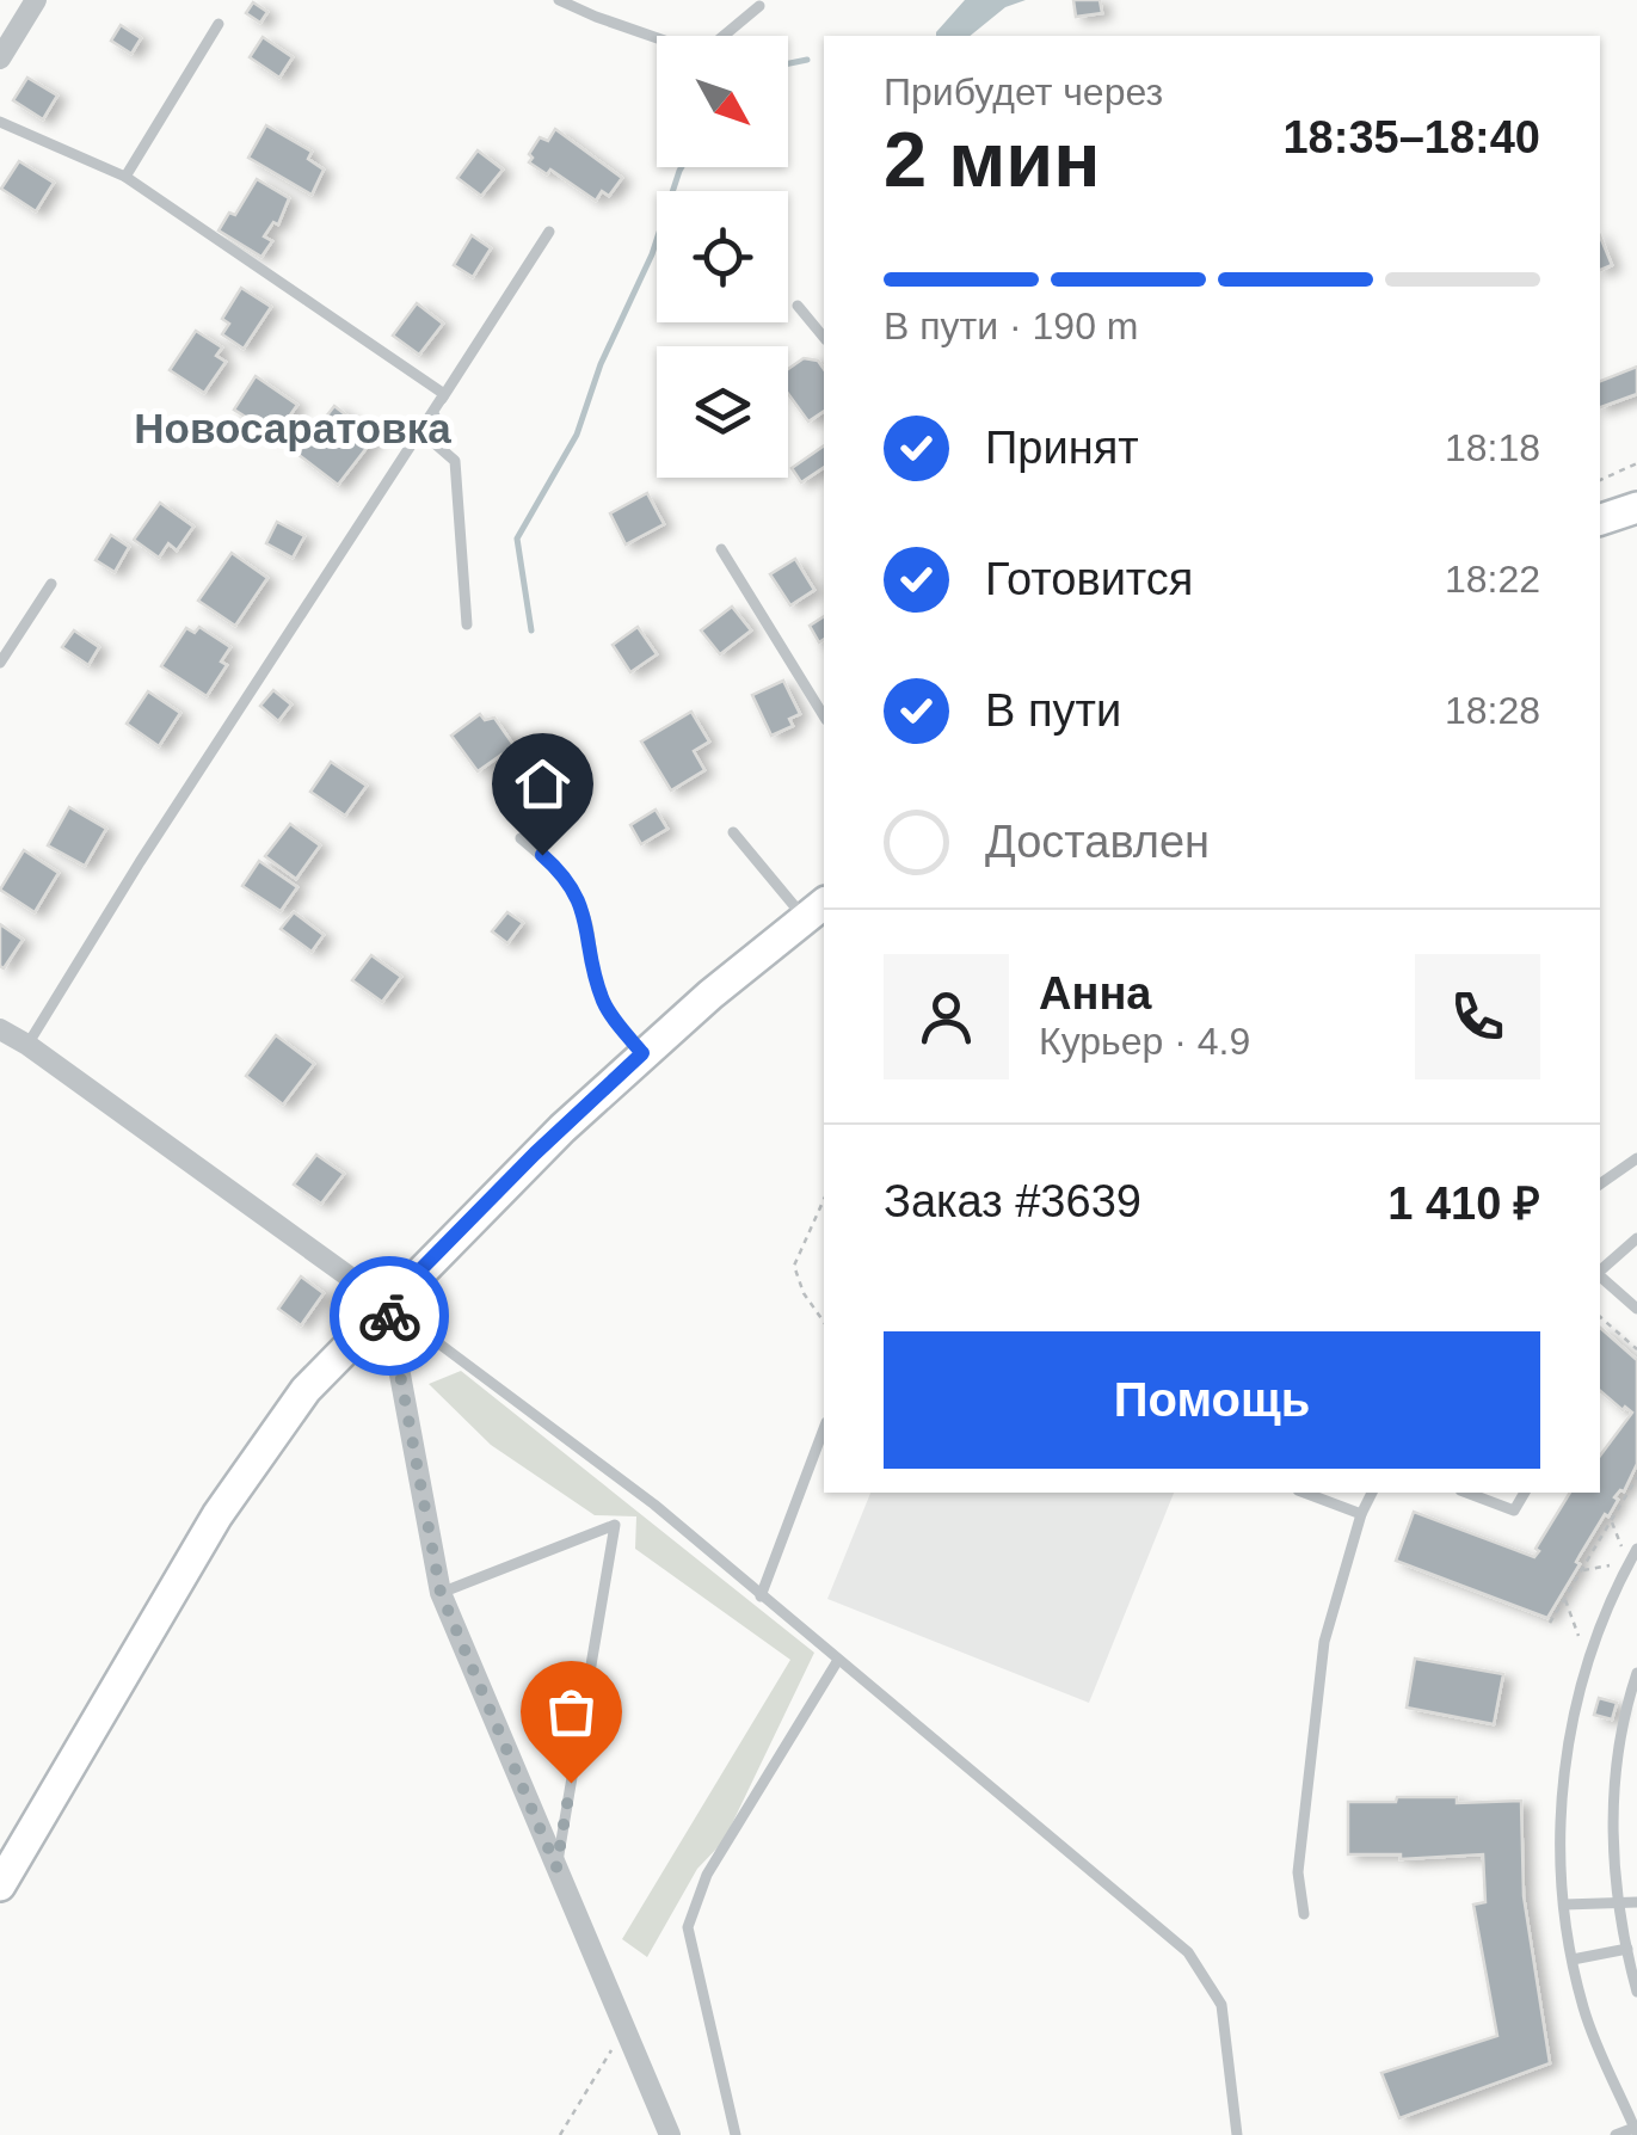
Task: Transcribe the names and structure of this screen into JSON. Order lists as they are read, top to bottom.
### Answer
{
  "districts": ["Новосаратовка"],
  "north": "bottom right",
  "page": {
    "heading": ["2 мин", "Прибудет через", "18:35–18:40"],
    "panel": [
      "Анна",
      "Курьер · 4.9",
      "Заказ #3639",
      "1 410 ₽"
    ],
    "bar": "В пути · 190 m",
    "list": [
      ["Принят", "18:18"],
      ["Готовится", "18:22"],
      ["В пути", "18:28"],
      "Доставлен"
    ],
    "buttons": "Помощь"
  }
}
